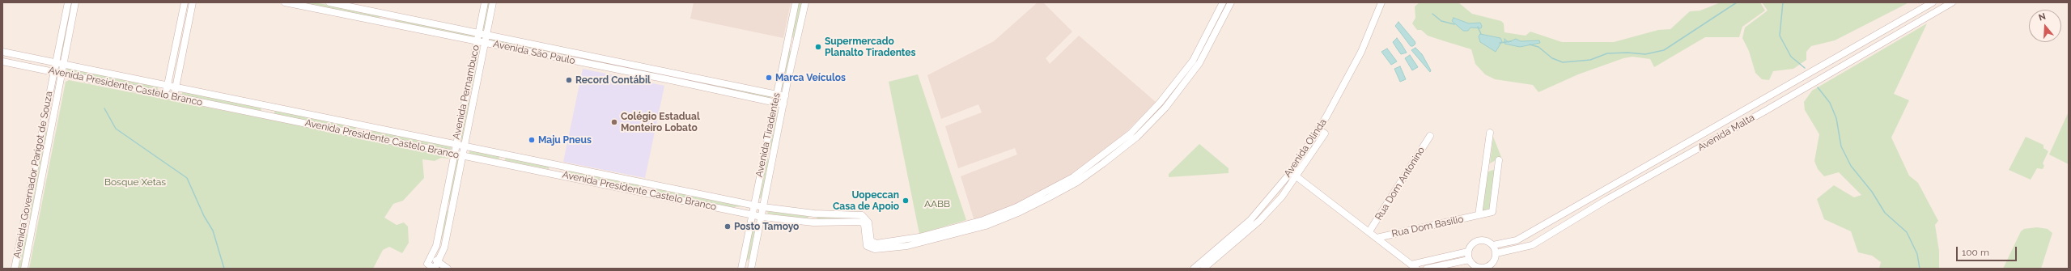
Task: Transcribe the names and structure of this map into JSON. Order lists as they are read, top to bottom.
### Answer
{
  "streets": {
    "street": [
      "Avenida São Paulo",
      "Avenida Presidente Castelo Branco",
      "Avenida Pernambuco",
      "Avenida Malta",
      "Avenida Tiradentes",
      "Avenida Olinda",
      "Avenida Governador Parigot de Souza",
      "Rua Dom Antonino",
      "Rua Dom Basilio"
    ]
  },
  "crossings": [
    ["Avenida São Paulo", "Avenida Pernambuco"],
    ["Avenida São Paulo", "Avenida Tiradentes"],
    ["Avenida Presidente Castelo Branco", "Avenida Pernambuco"],
    ["Avenida Presidente Castelo Branco", "Avenida Tiradentes"],
    ["Avenida Presidente Castelo Branco", "Avenida Governador Parigot de Souza"]
  ],
  "parks": ["Bosque Xetas", "AABB"],
  "places": [
    "Supermercado Planalto Tiradentes",
    "Marca Veículos",
    "Record Contábil",
    "Colégio Estadual Monteiro Lobato",
    "Maju Pneus",
    "Uopeccan Casa de Apoio",
    "Posto Tamoyo"
  ],
  "scale_bar": "100 m",
  "north": "top"
}
